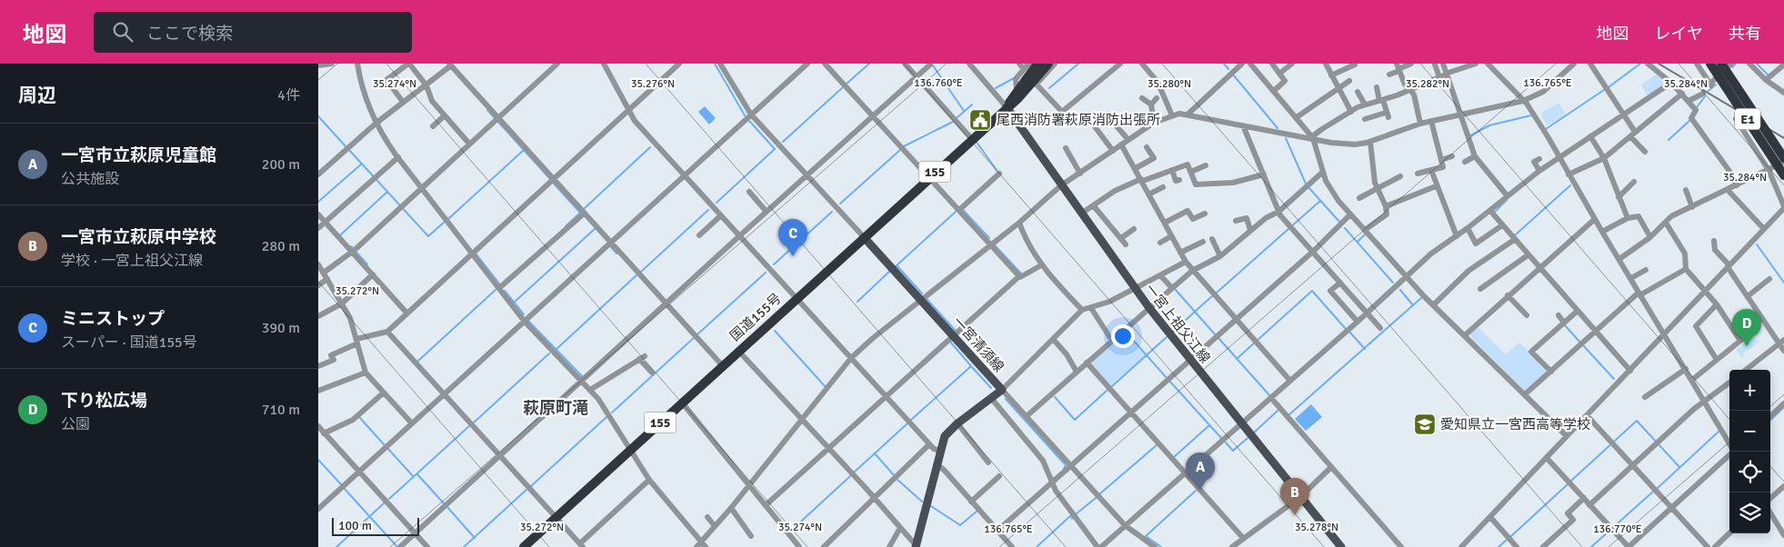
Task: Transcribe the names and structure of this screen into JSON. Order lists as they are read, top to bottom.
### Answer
{
  "streets": {
    "highway": ["E1", "155", "国道155号"],
    "main road": ["一宮上祖父江線", "一宮清須線"]
  },
  "crossings": [
    ["国道155号", "一宮上祖父江線"],
    ["国道155号", "一宮清須線"]
  ],
  "districts": ["萩原町滝"],
  "places": {
    "public building": ["尾西消防署萩原消防出張所"],
    "school or university": ["愛知県立一宮西高等学校"]
  },
  "scale_bar": "100 m",
  "page": {
    "header": "地図",
    "search": "ここで検索",
    "nav": ["地図", "レイヤ", "共有"],
    "heading": ["周辺", "4件"],
    "list": [
      {
        "mark": "A",
        "name": "一宮市立萩原児童館",
        "note": "公共施設",
        "value": "200 m"
      },
      {
        "mark": "B",
        "name": "一宮市立萩原中学校",
        "note": "学校 · 一宮上祖父江線",
        "value": "280 m"
      },
      {
        "mark": "C",
        "name": "ミニストップ",
        "note": "スーパー · 国道155号",
        "value": "390 m"
      },
      {
        "mark": "D",
        "name": "下り松広場",
        "note": "公園",
        "value": "710 m"
      }
    ],
    "pins": [
      "C",
      "D",
      "A",
      "B"
    ],
    "map_buttons": ["+", "−"],
    "scale": "100 m"
  },
  "coordinates": [
    "136.760°E",
    "136.765°E",
    "35.274°N",
    "35.276°N",
    "35.282°N",
    "35.280°N",
    "35.284°N",
    "35.272°N",
    "35.278°N",
    "136.770°E"
  ]
}
